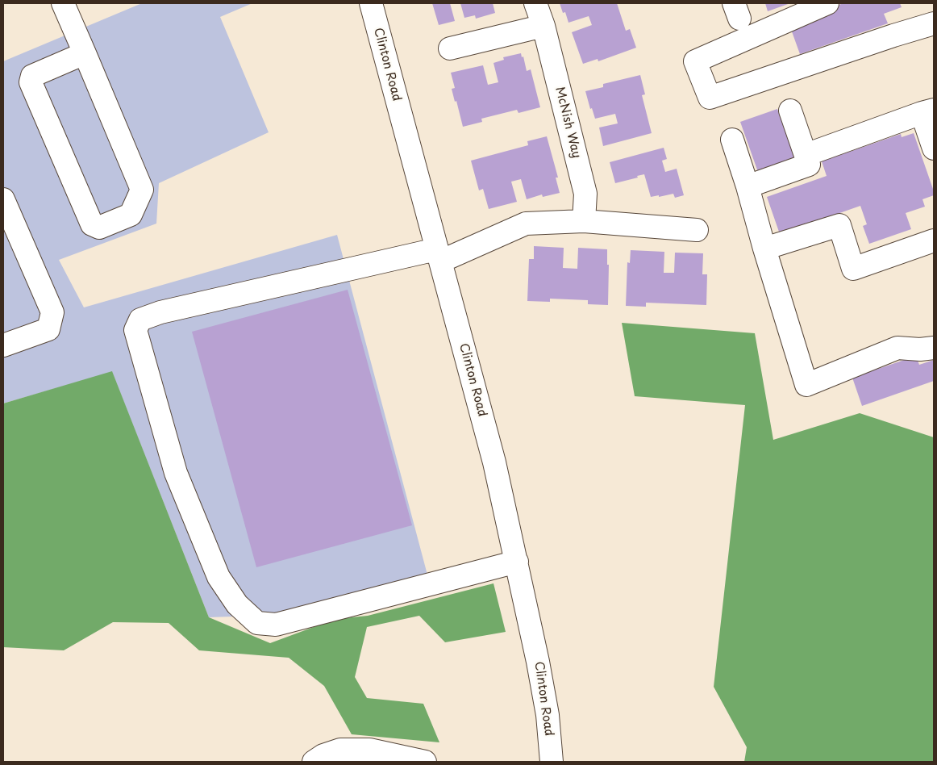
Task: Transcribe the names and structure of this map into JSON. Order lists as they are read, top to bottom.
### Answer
{
  "streets": {
    "street": ["Clinton Road", "McNish Way"]
  }
}
